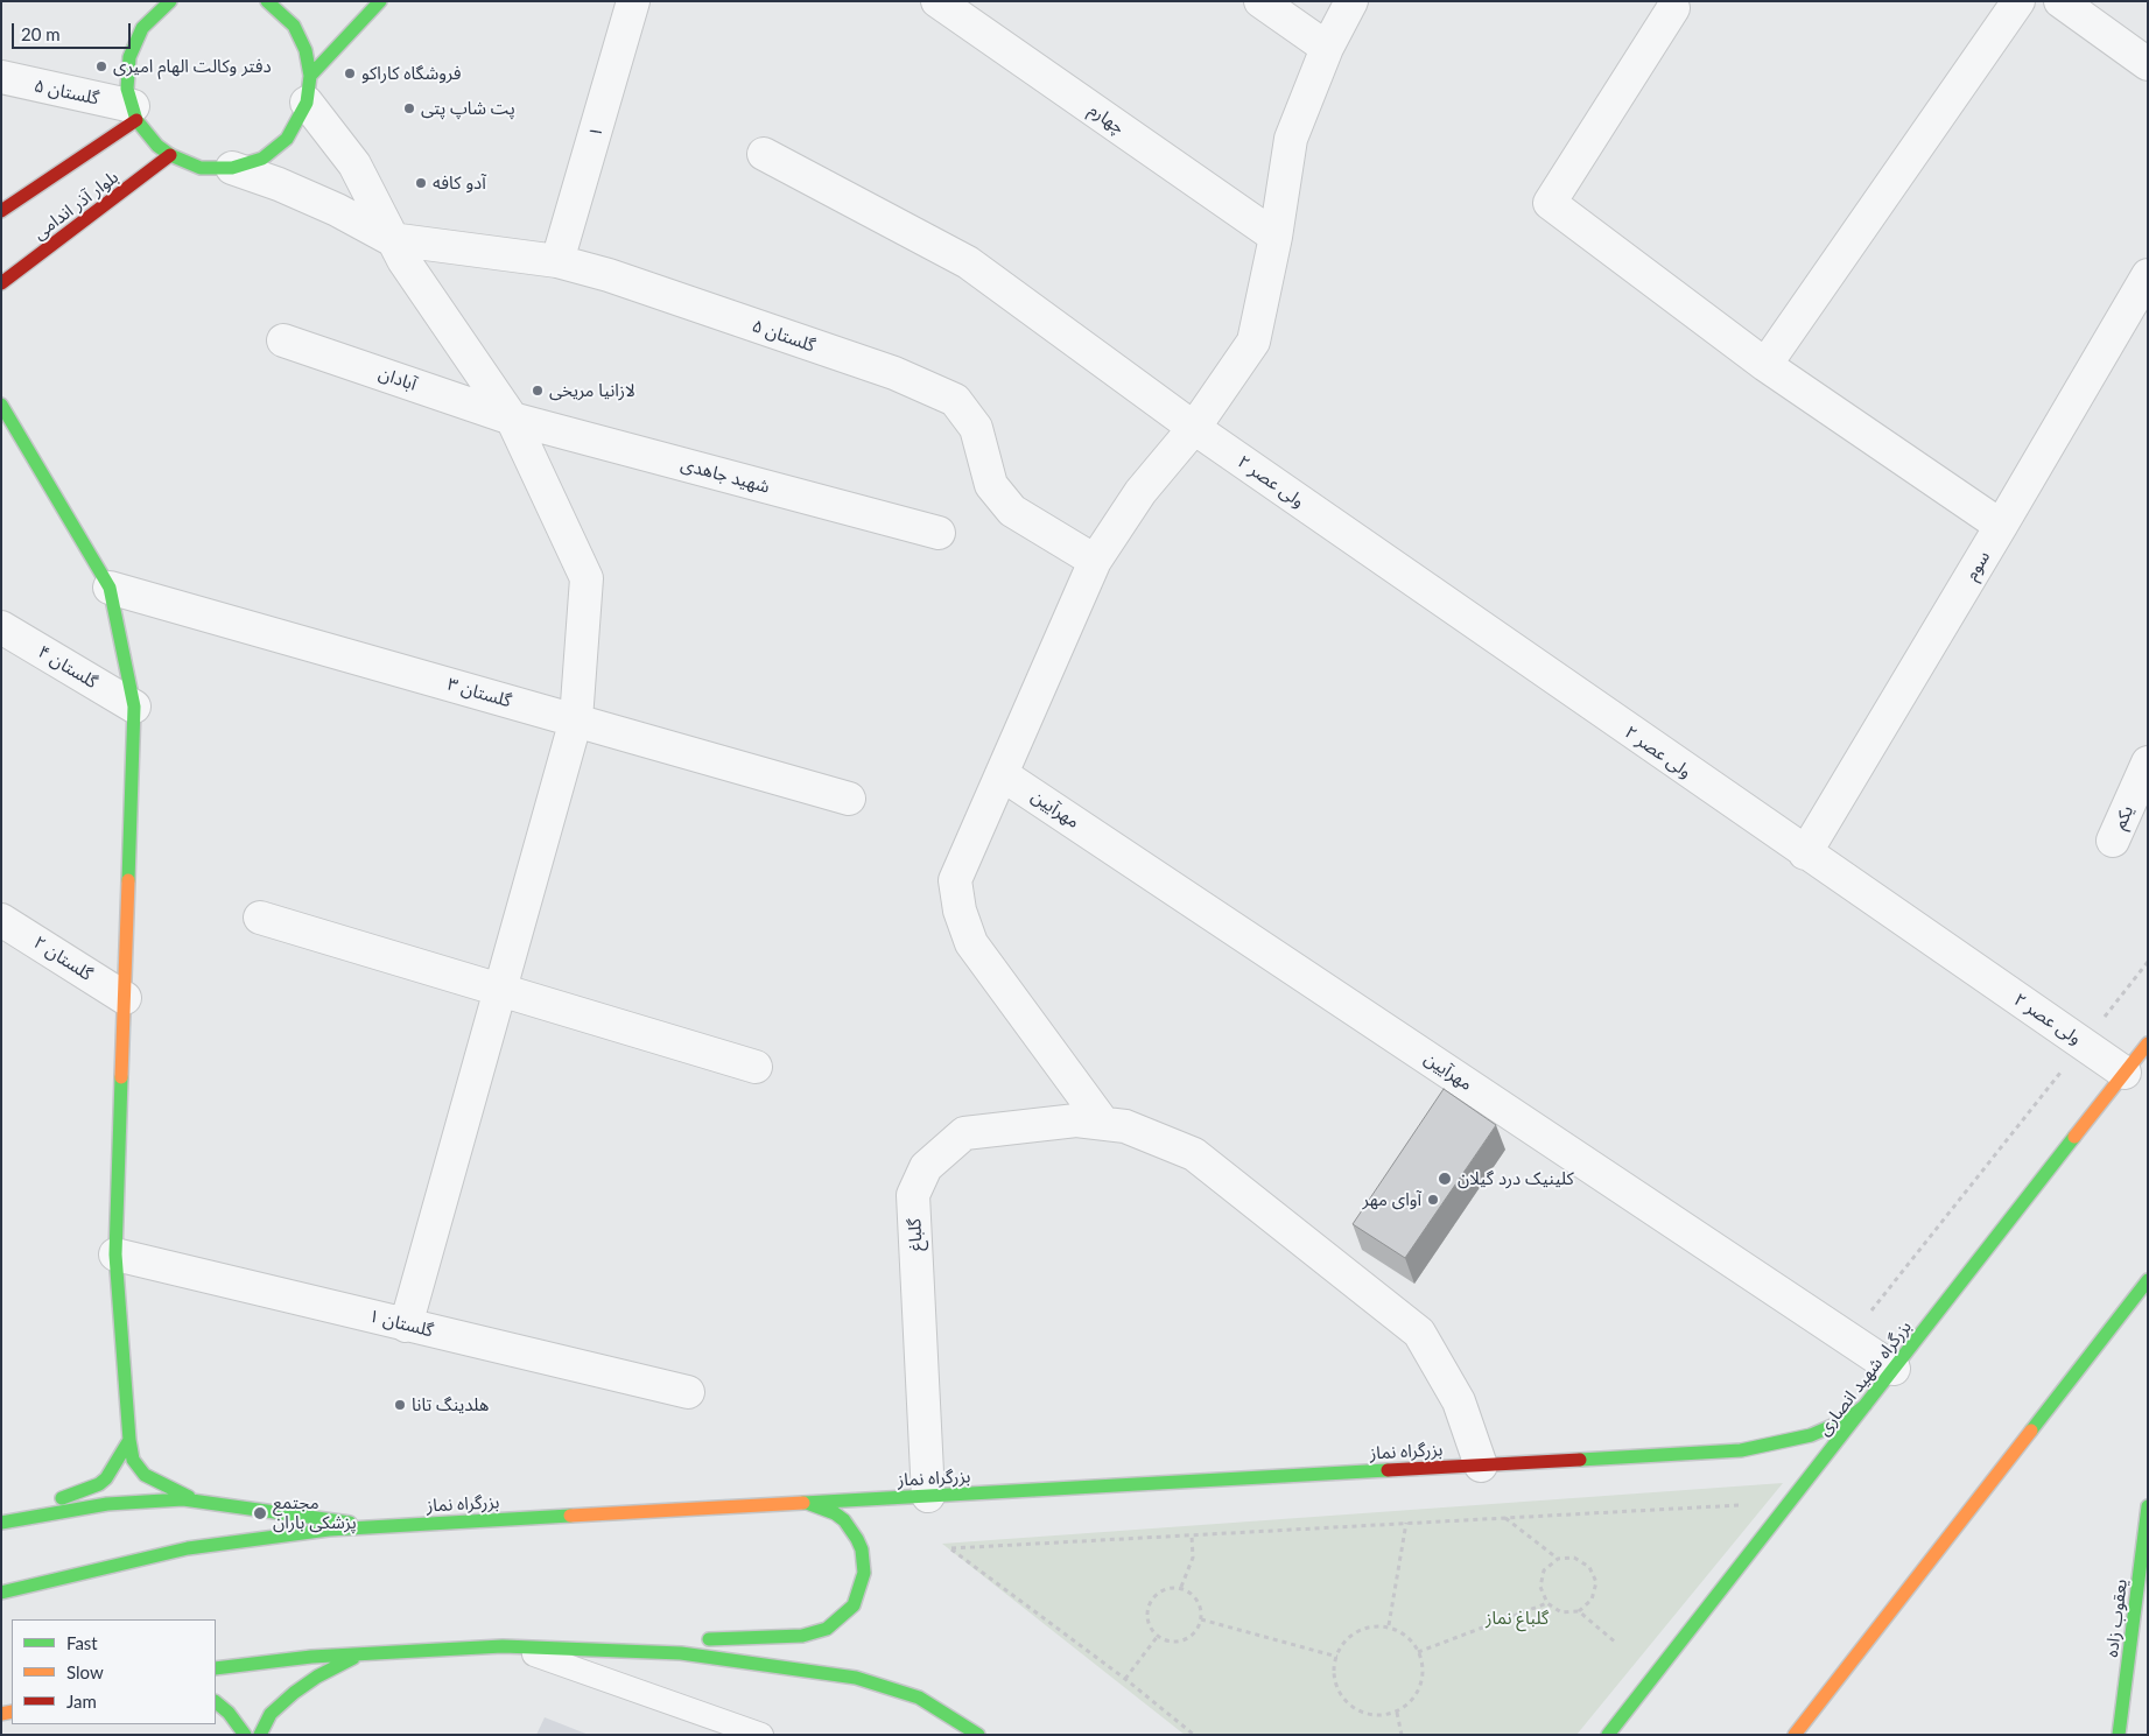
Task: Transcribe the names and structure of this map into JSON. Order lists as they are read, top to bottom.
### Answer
{
  "streets": {
    "main road": [
      "بلوار آذر اندامی",
      "بزرگراه شهید انصاری",
      "بزرگراه نماز",
      "یعقوب زاده"
    ],
    "street": [
      "گلستان ۵",
      "چهارم",
      "۱",
      "آبادان",
      "شهید جاهدی",
      "ولی عصر ۲",
      "سوم",
      "گلستان ۴",
      "گلستان ۳",
      "مهرآیین",
      "یکم",
      "گلستان ۲",
      "گلباغ",
      "گلستان ۱"
    ]
  },
  "crossings": [
    ["گلستان ۵", "۱"],
    ["گلستان ۵", "بلوار آذر اندامی"],
    ["آبادان", "شهید جاهدی"],
    ["ولی عصر ۲", "سوم"],
    ["ولی عصر ۲", "بزرگراه شهید انصاری"],
    ["مهرآیین", "بزرگراه شهید انصاری"],
    ["گلباغ", "بزرگراه نماز"],
    ["بزرگراه شهید انصاری", "بزرگراه نماز"]
  ],
  "parks": ["گلباغ نماز"],
  "places": [
    "دفتر وکالت الهام امیری",
    "فروشگاه کاراکو",
    "پت شاپ پتی",
    "آدو کافه",
    "لازانیا مریخی",
    "کلینیک درد گیلان",
    "آوای مهر",
    "هلدینگ تانا",
    "مجتمع پزشکی باران"
  ],
  "legend": ["Fast", "Slow", "Jam"],
  "scale_bar": "20 m"
}
